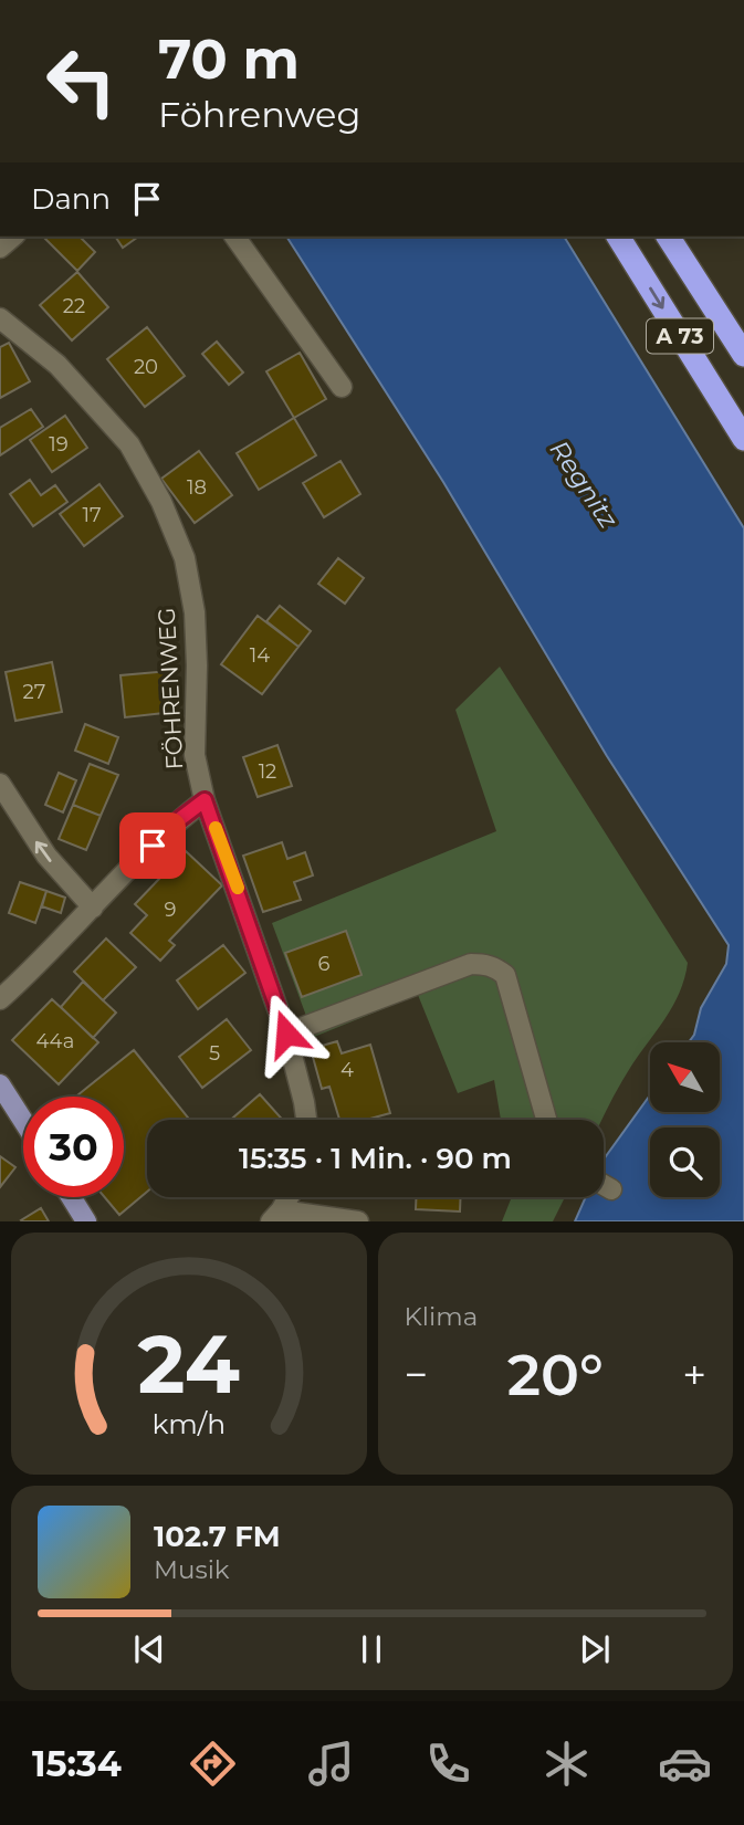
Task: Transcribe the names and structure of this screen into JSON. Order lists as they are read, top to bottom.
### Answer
{
  "streets": {
    "highway": ["A 73"],
    "street": ["FÖHRENWEG"]
  },
  "water": ["Regnitz"],
  "house_numbers": [
    "22",
    "20",
    "19",
    "18",
    "17",
    "14",
    "27",
    "12",
    "9",
    "6",
    "44a",
    "5",
    "4"
  ],
  "north": "top left",
  "page": {
    "turn": ["70 m", "Föhrenweg"],
    "then": "Dann",
    "limit": "30",
    "trip": "15:35 · 1 Min. · 90 m",
    "tile": "Klima",
    "heat": ["−", "20°", "+"],
    "song": ["102.7 FM", "Musik"],
    "tabs": "15:34",
    "gauge": ["24", "km/h"]
  }
}
